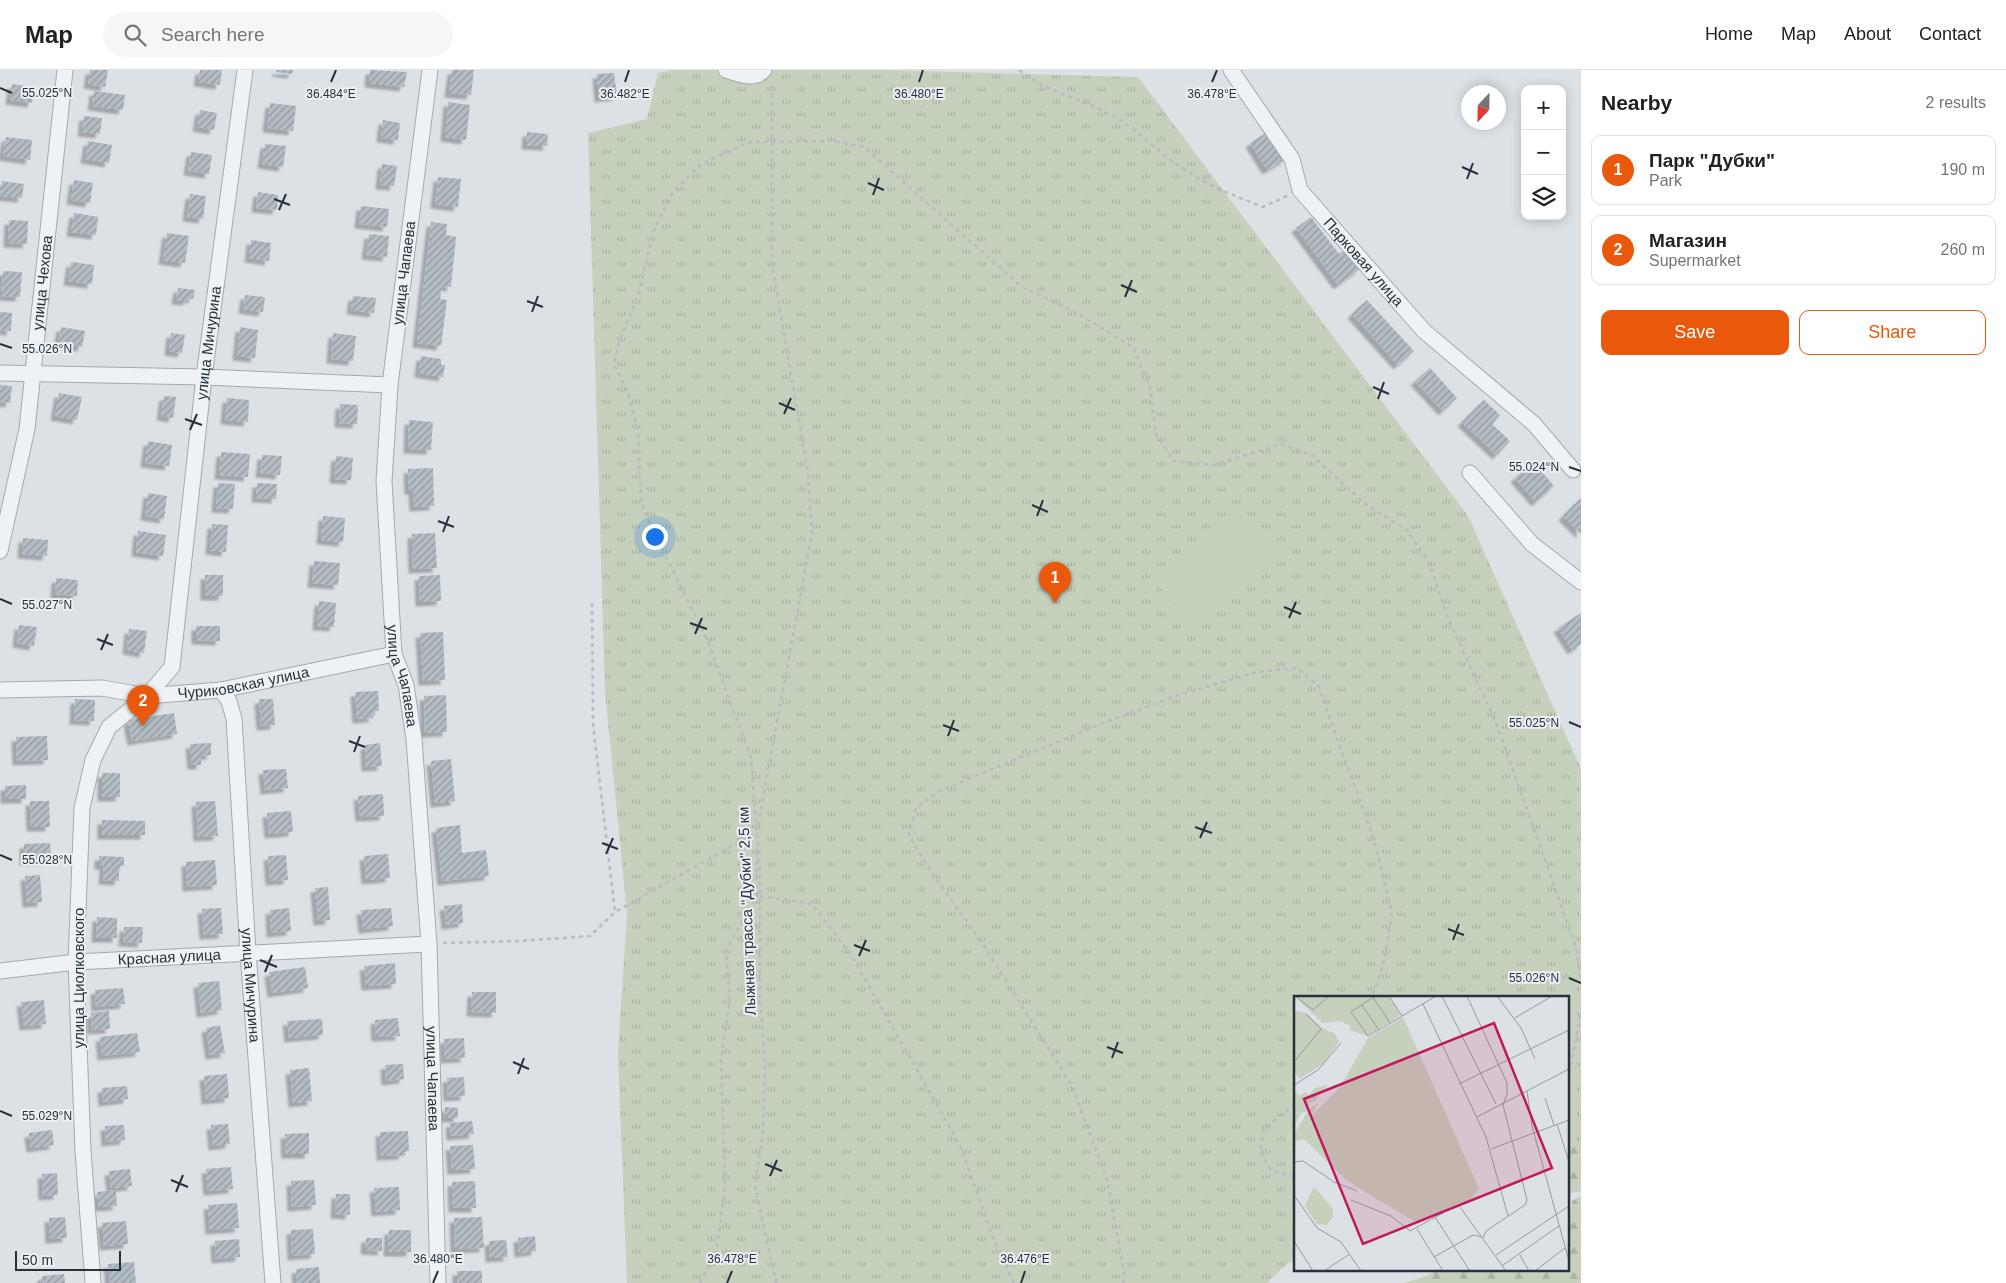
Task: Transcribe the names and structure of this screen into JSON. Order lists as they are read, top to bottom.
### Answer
{
  "streets": {
    "street": [
      "Парковая улица",
      "улица Чапаева",
      "улица Чехова",
      "улица Мичурина",
      "Чуриковская улица",
      "Красная улица",
      "улица Циолковского"
    ],
    "path": ["Лыжная трасса \"Дубки\" 2,5 км"]
  },
  "crossings": [
    ["улица Чапаева", "Чуриковская улица"],
    ["улица Чапаева", "Красная улица"],
    ["улица Мичурина", "Чуриковская улица"],
    ["улица Мичурина", "Красная улица"],
    ["улица Мичурина", "улица Циолковского"],
    ["Чуриковская улица", "улица Циолковского"],
    ["Красная улица", "улица Циолковского"]
  ],
  "scale_bar": "50 m",
  "north": "bottom",
  "page": {
    "header": "Map",
    "search": "Search here",
    "nav": [
      "Home",
      "Map",
      "About",
      "Contact"
    ],
    "heading": ["Nearby", "2 results"],
    "map_buttons": ["+", "−"],
    "list": [
      {
        "mark": "1",
        "name": "Парк \"Дубки\"",
        "note": "Park",
        "value": "190 m"
      },
      {
        "mark": "2",
        "name": "Магазин",
        "note": "Supermarket",
        "value": "260 m"
      }
    ],
    "buttons": ["Save", "Share"],
    "pins": ["1", "2"],
    "scale": "50 m"
  },
  "coordinates": [
    "55.025°N",
    "36.484°E",
    "36.482°E",
    "36.480°E",
    "36.478°E",
    "55.026°N",
    "55.024°N",
    "55.027°N",
    "55.028°N",
    "55.029°N",
    "36.476°E"
  ]
}
